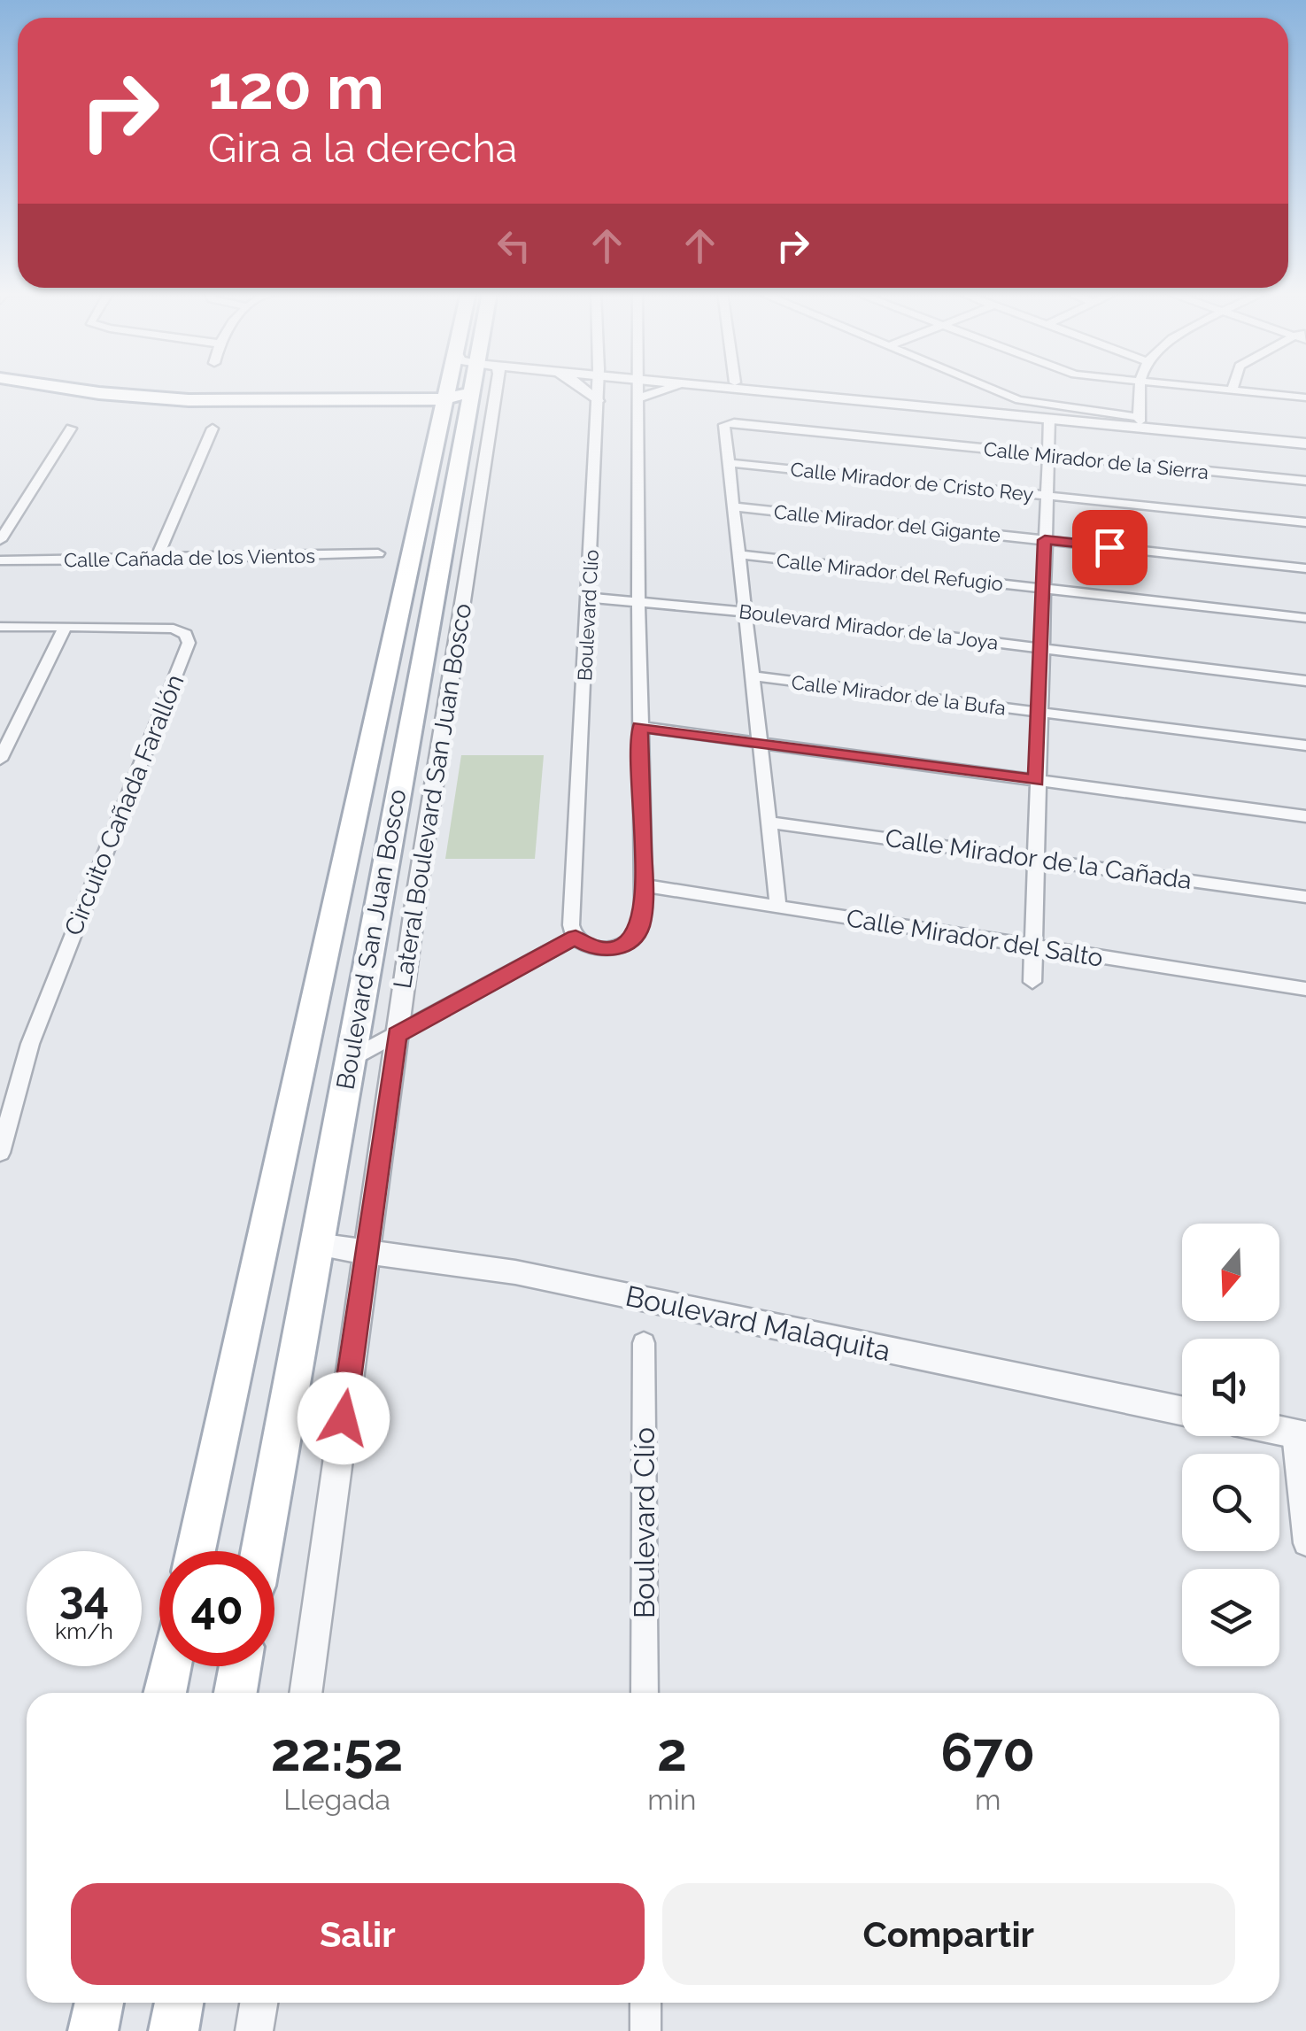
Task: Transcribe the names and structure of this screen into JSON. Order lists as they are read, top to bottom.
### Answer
{
  "streets": {
    "main road": ["Boulevard San Juan Bosco"],
    "street": [
      "Calle Mirador de la Sierra",
      "Calle Mirador de Cristo Rey",
      "Calle Mirador del Gigante",
      "Calle Cañada de los Vientos",
      "Calle Mirador del Refugio",
      "Boulevard Clío",
      "Boulevard Mirador de la Joya",
      "Calle Mirador de la Bufa",
      "Lateral Boulevard San Juan Bosco",
      "Circuito Cañada Farallón",
      "Calle Mirador de la Cañada",
      "Calle Mirador del Salto",
      "Boulevard Malaquita"
    ]
  },
  "crossings": [
    ["Calle Mirador de la Sierra", "Calle Mirador de Cristo Rey"],
    ["Boulevard Clío", "Boulevard Mirador de la Joya"],
    ["Lateral Boulevard San Juan Bosco", "Boulevard Malaquita"],
    ["Boulevard San Juan Bosco", "Boulevard Malaquita"]
  ],
  "north": "bottom",
  "page": {
    "turn": ["120 m", "Gira a la derecha"],
    "speed": "34 km/h",
    "limit": "40",
    "eta": [
      "22:52",
      "Llegada",
      "2",
      "min",
      "670",
      "m"
    ],
    "buttons": ["Salir", "Compartir"]
  }
}
